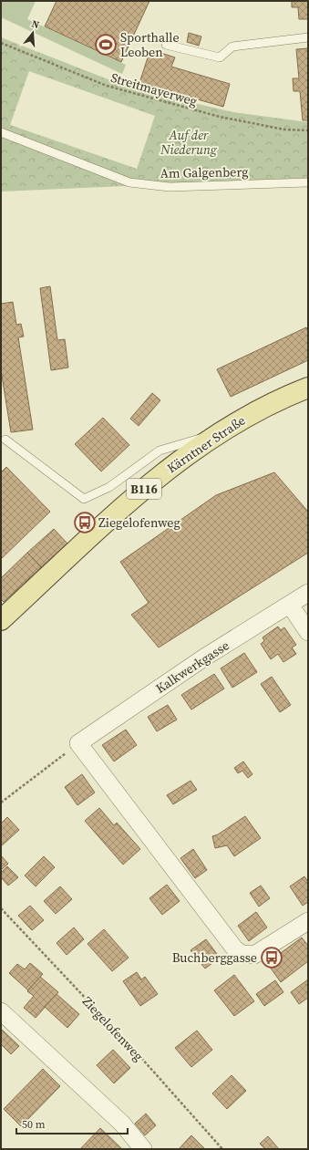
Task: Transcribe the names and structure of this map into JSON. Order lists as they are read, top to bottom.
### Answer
{
  "streets": {
    "main road": ["Kärntner Straße", "B116"],
    "street": ["Kalkwerkgasse"],
    "lane": ["Am Galgenberg"],
    "path": ["Streitmayerweg", "Ziegelofenweg"]
  },
  "parks": ["Auf der Niederung"],
  "places": {
    "sports": ["Sporthalle Leoben"],
    "bus stop": ["Ziegelofenweg", "Buchberggasse"]
  },
  "scale_bar": "50 m",
  "north": "top"
}
